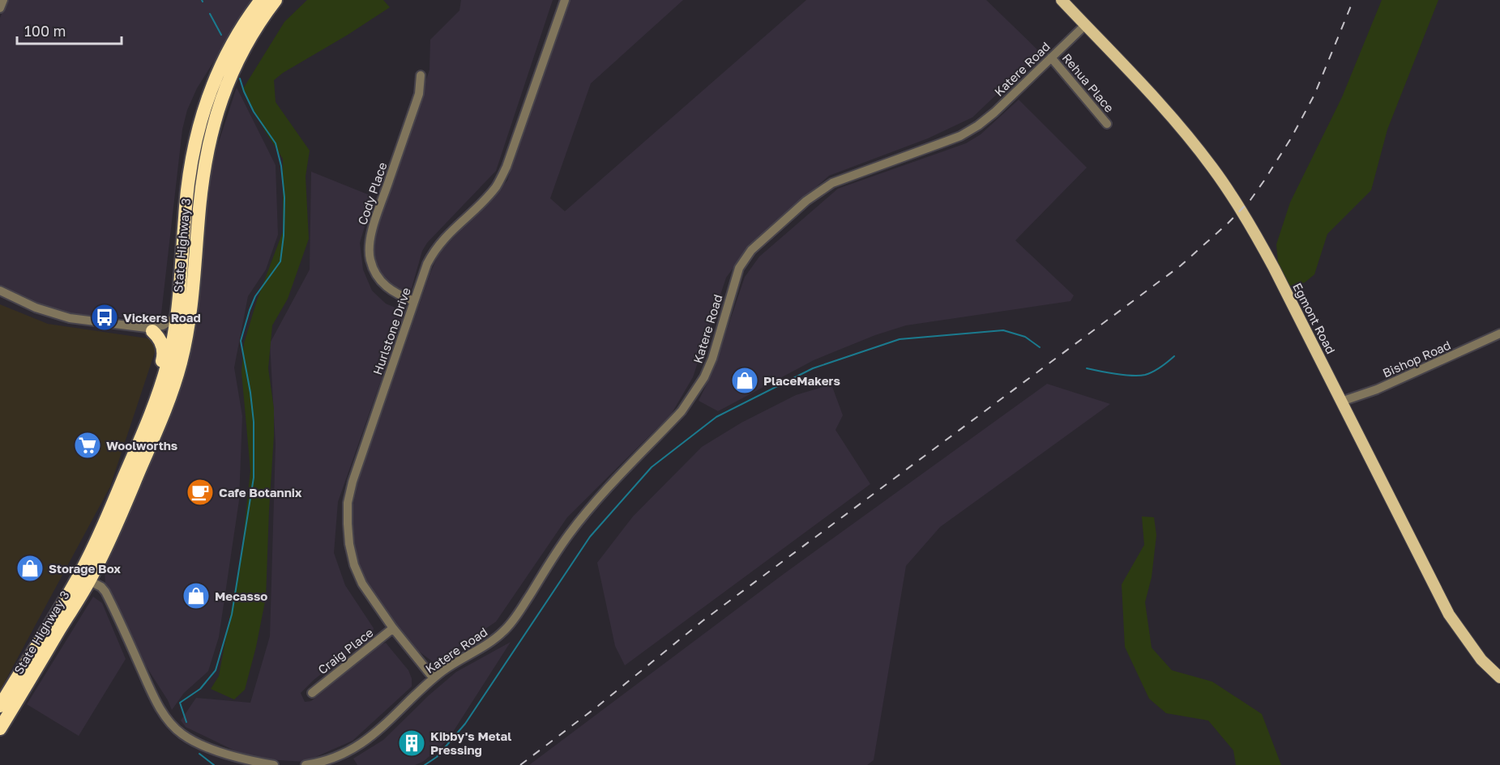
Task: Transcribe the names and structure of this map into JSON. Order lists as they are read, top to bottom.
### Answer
{
  "streets": {
    "highway": ["State Highway 3"],
    "main road": ["Egmont Road"],
    "street": [
      "Katere Road",
      "Rehua Place",
      "Cody Place",
      "Hurlstone Drive",
      "Bishop Road",
      "Craig Place"
    ]
  },
  "crossings": [
    ["Katere Road", "Rehua Place"],
    ["Katere Road", "Egmont Road"],
    ["Katere Road", "Hurlstone Drive"],
    ["Cody Place", "Hurlstone Drive"],
    ["Egmont Road", "Bishop Road"],
    ["Hurlstone Drive", "Craig Place"]
  ],
  "places": {
    "bus stop": ["Vickers Road"],
    "shop": ["PlaceMakers", "Storage Box", "Mecasso"],
    "supermarket": ["Woolworths"],
    "cafe": ["Cafe Botannix"],
    "building": ["Kibby's Metal Pressing"]
  },
  "scale_bar": "100 m"
}
